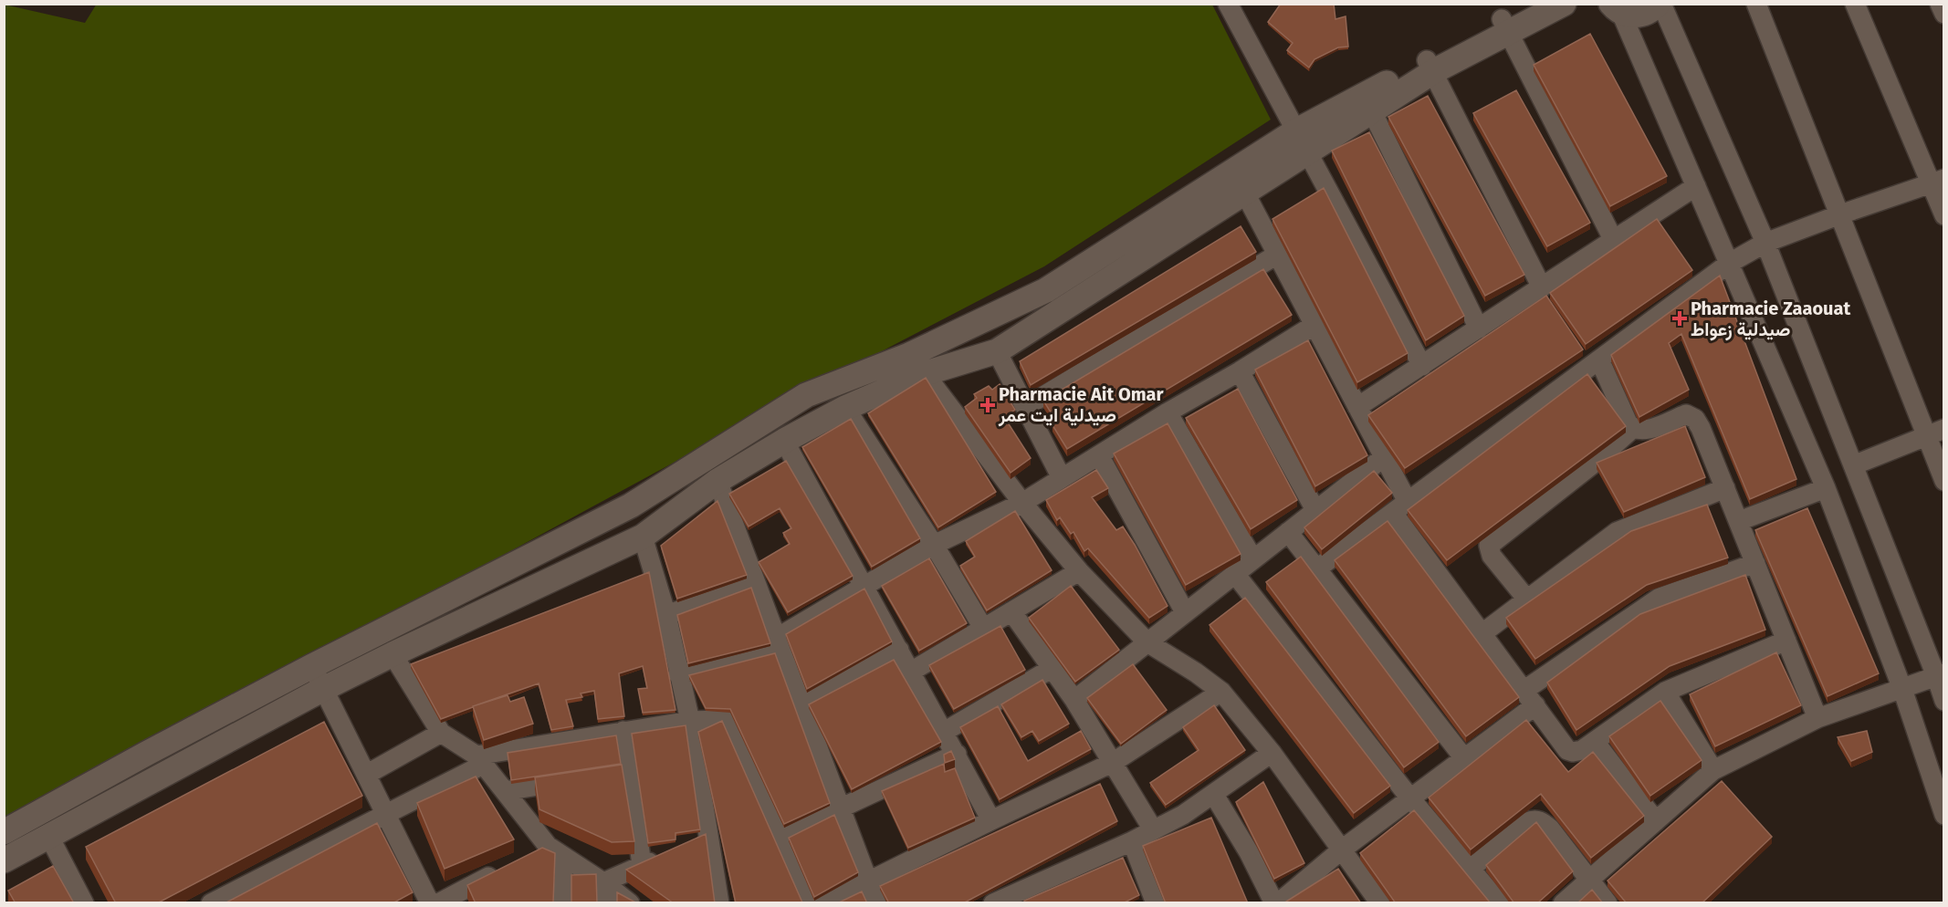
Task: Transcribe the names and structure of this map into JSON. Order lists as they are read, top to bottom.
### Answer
{
  "places": {
    "health": ["Pharmacie Zaaouat صيدلية زعواط", "Pharmacie Ait Omar صيدلية ايت عمر"]
  }
}
